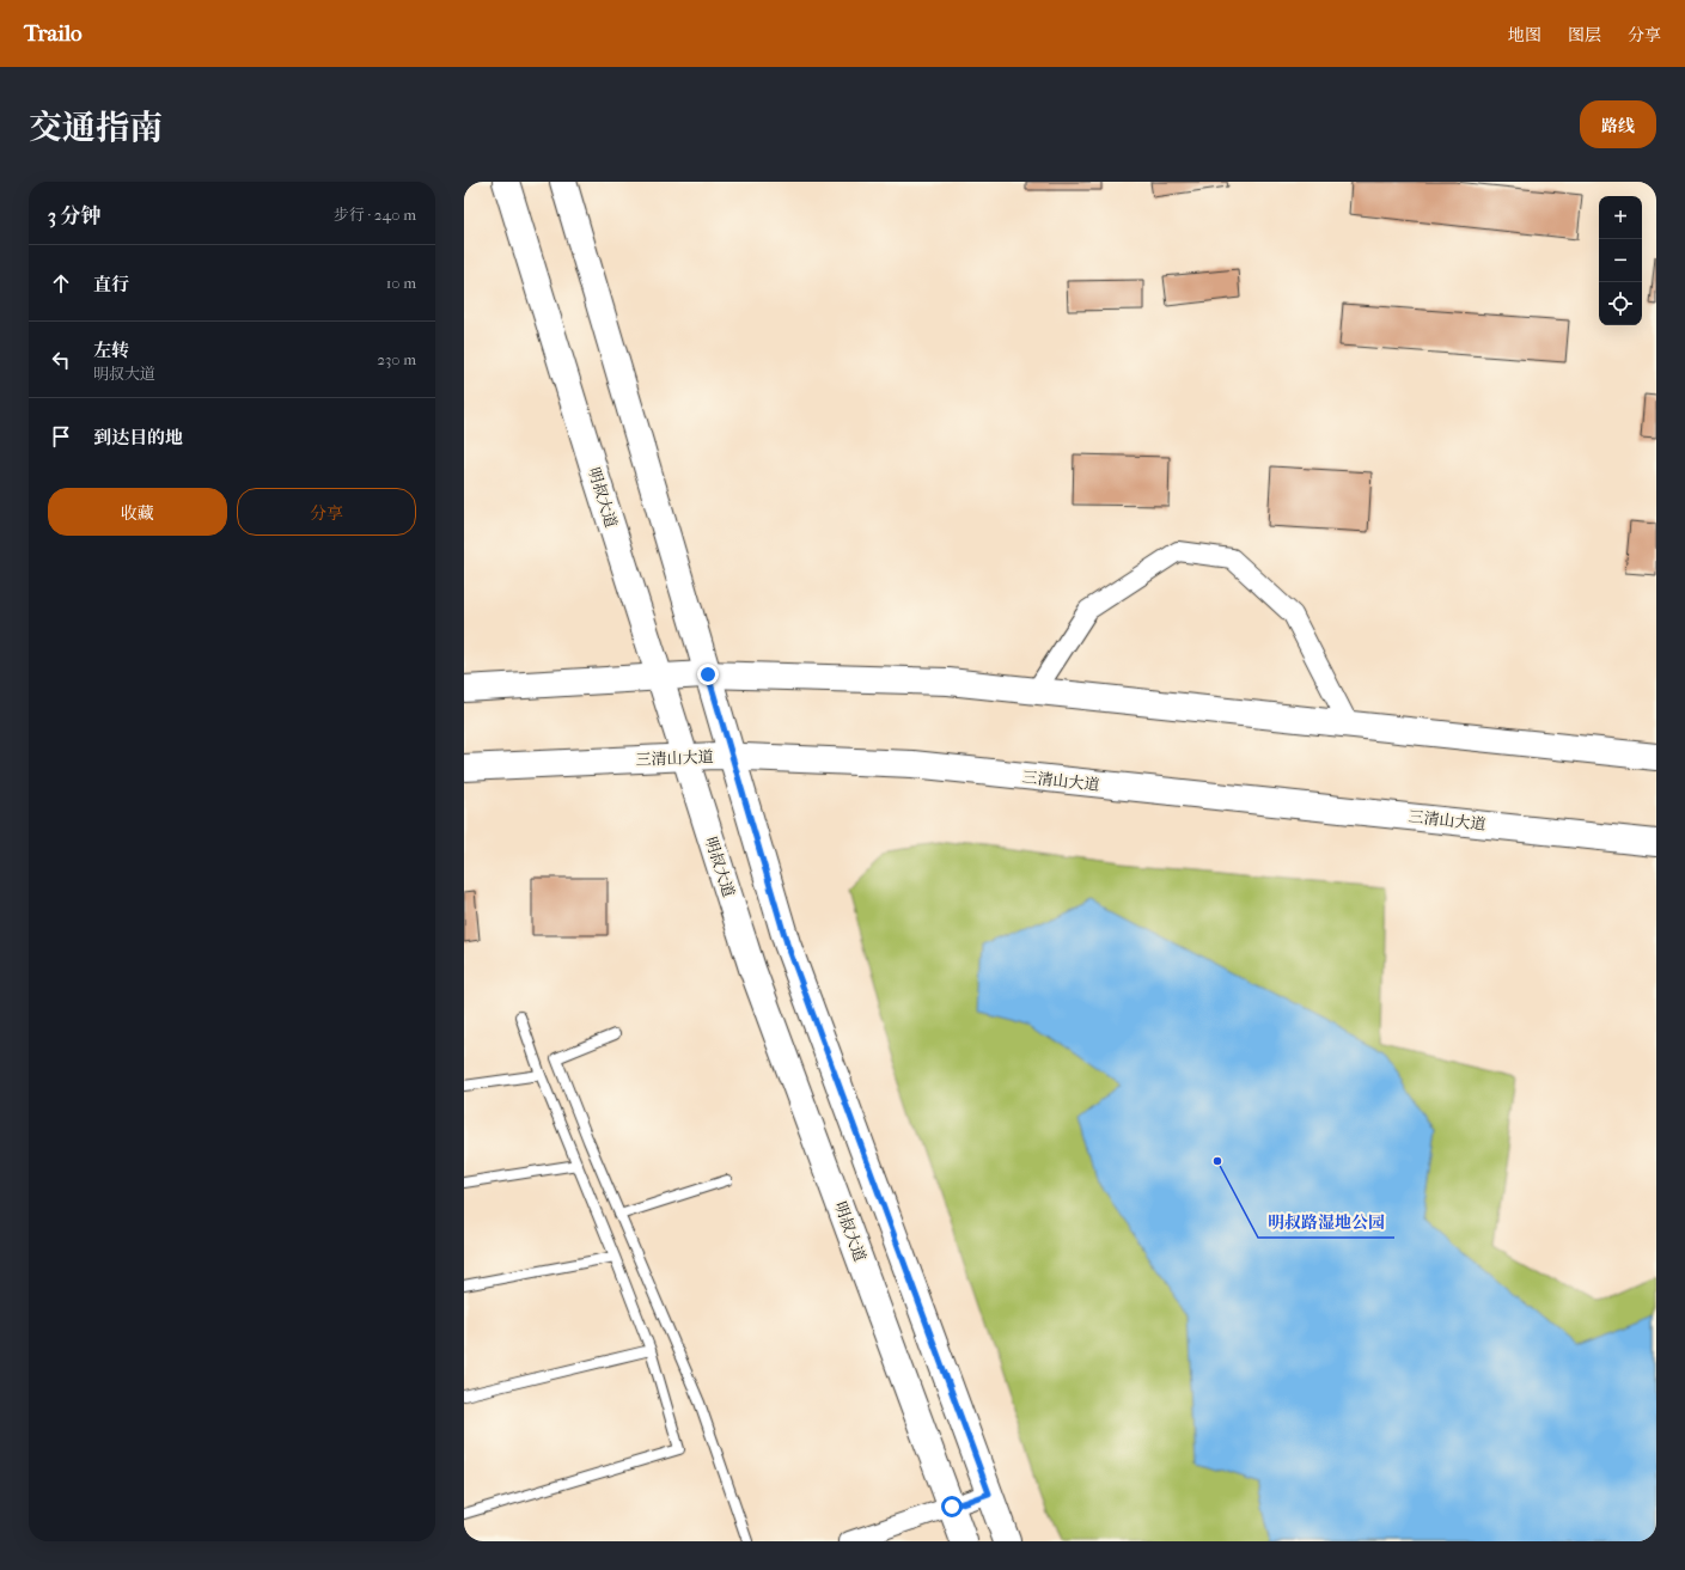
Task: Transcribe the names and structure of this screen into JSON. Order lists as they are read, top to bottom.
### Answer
{
  "streets": {
    "main road": ["明叔大道", "三清山大道"]
  },
  "crossings": [
    ["明叔大道", "三清山大道"]
  ],
  "places": ["明叔路湿地公园"],
  "page": {
    "header": "Trailo",
    "nav": ["地图", "图层", "分享"],
    "title": "交通指南",
    "buttons": [
      "路线",
      ["收藏", "分享"]
    ],
    "heading": ["3 分钟", "步行 · 240 m"],
    "map_buttons": ["+", "−"],
    "list": [
      ["直行", "10 m"],
      ["左转", "明叔大道", "230 m"],
      "到达目的地"
    ]
  }
}
